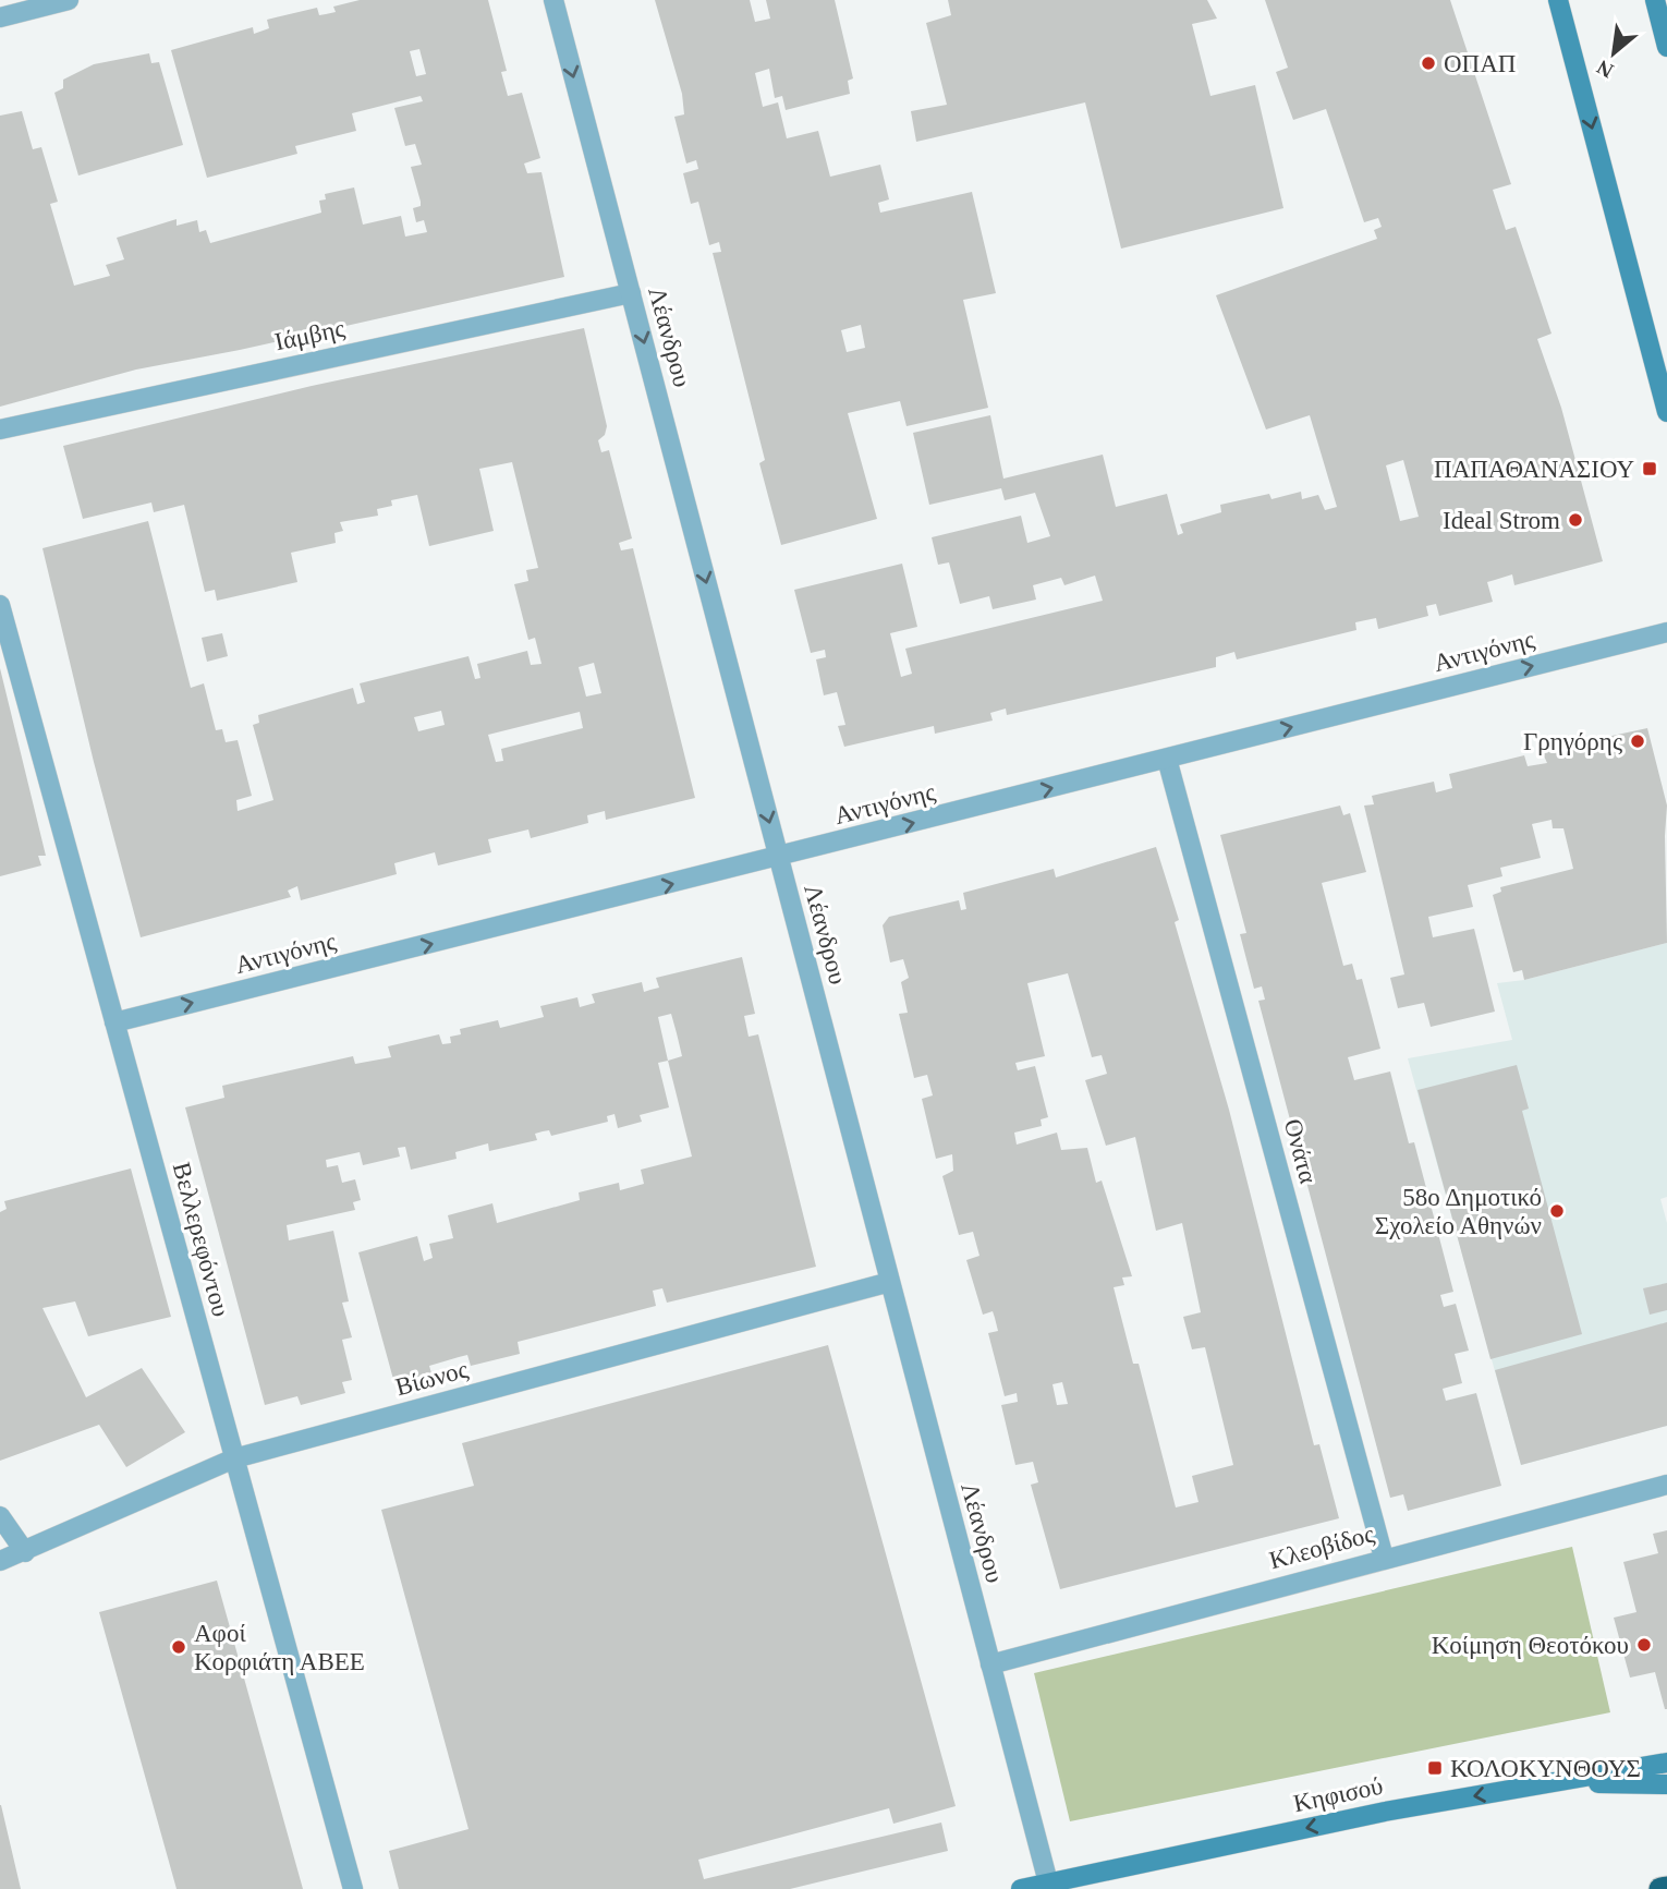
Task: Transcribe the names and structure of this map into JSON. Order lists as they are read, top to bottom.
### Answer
{
  "streets": {
    "main road": ["Κηφισού"],
    "street": [
      "Ιάμβης",
      "Λέανδρου",
      "Αντιγόνης",
      "Ονάτα",
      "Βελλερεφόντου",
      "Βίωνος",
      "Κλεοβίδος"
    ]
  },
  "crossings": [
    ["Ιάμβης", "Λέανδρου"],
    ["Λέανδρου", "Αντιγόνης"],
    ["Λέανδρου", "Βίωνος"],
    ["Λέανδρου", "Κλεοβίδος"],
    ["Λέανδρου", "Κηφισού"],
    ["Αντιγόνης", "Ονάτα"],
    ["Αντιγόνης", "Βελλερεφόντου"],
    ["Ονάτα", "Κλεοβίδος"],
    ["Βελλερεφόντου", "Βίωνος"]
  ],
  "one_way": ["Λέανδρου", "Αντιγόνης", "Κηφισού"],
  "places": {
    "other": [
      "ΟΠΑΠ",
      "Ideal Strom",
      "Γρηγόρης",
      "58ο Δημοτικό Σχολείο Αθηνών",
      "Κοίμηση Θεοτόκου",
      "Αφοί Κορφιάτη ΑΒΕΕ"
    ],
    "transit": ["ΠΑΠΑΘΑΝΑΣΙΟΥ", "ΚΟΛΟΚΥΝΘΟΥΣ"]
  },
  "north": "bottom left"
}
